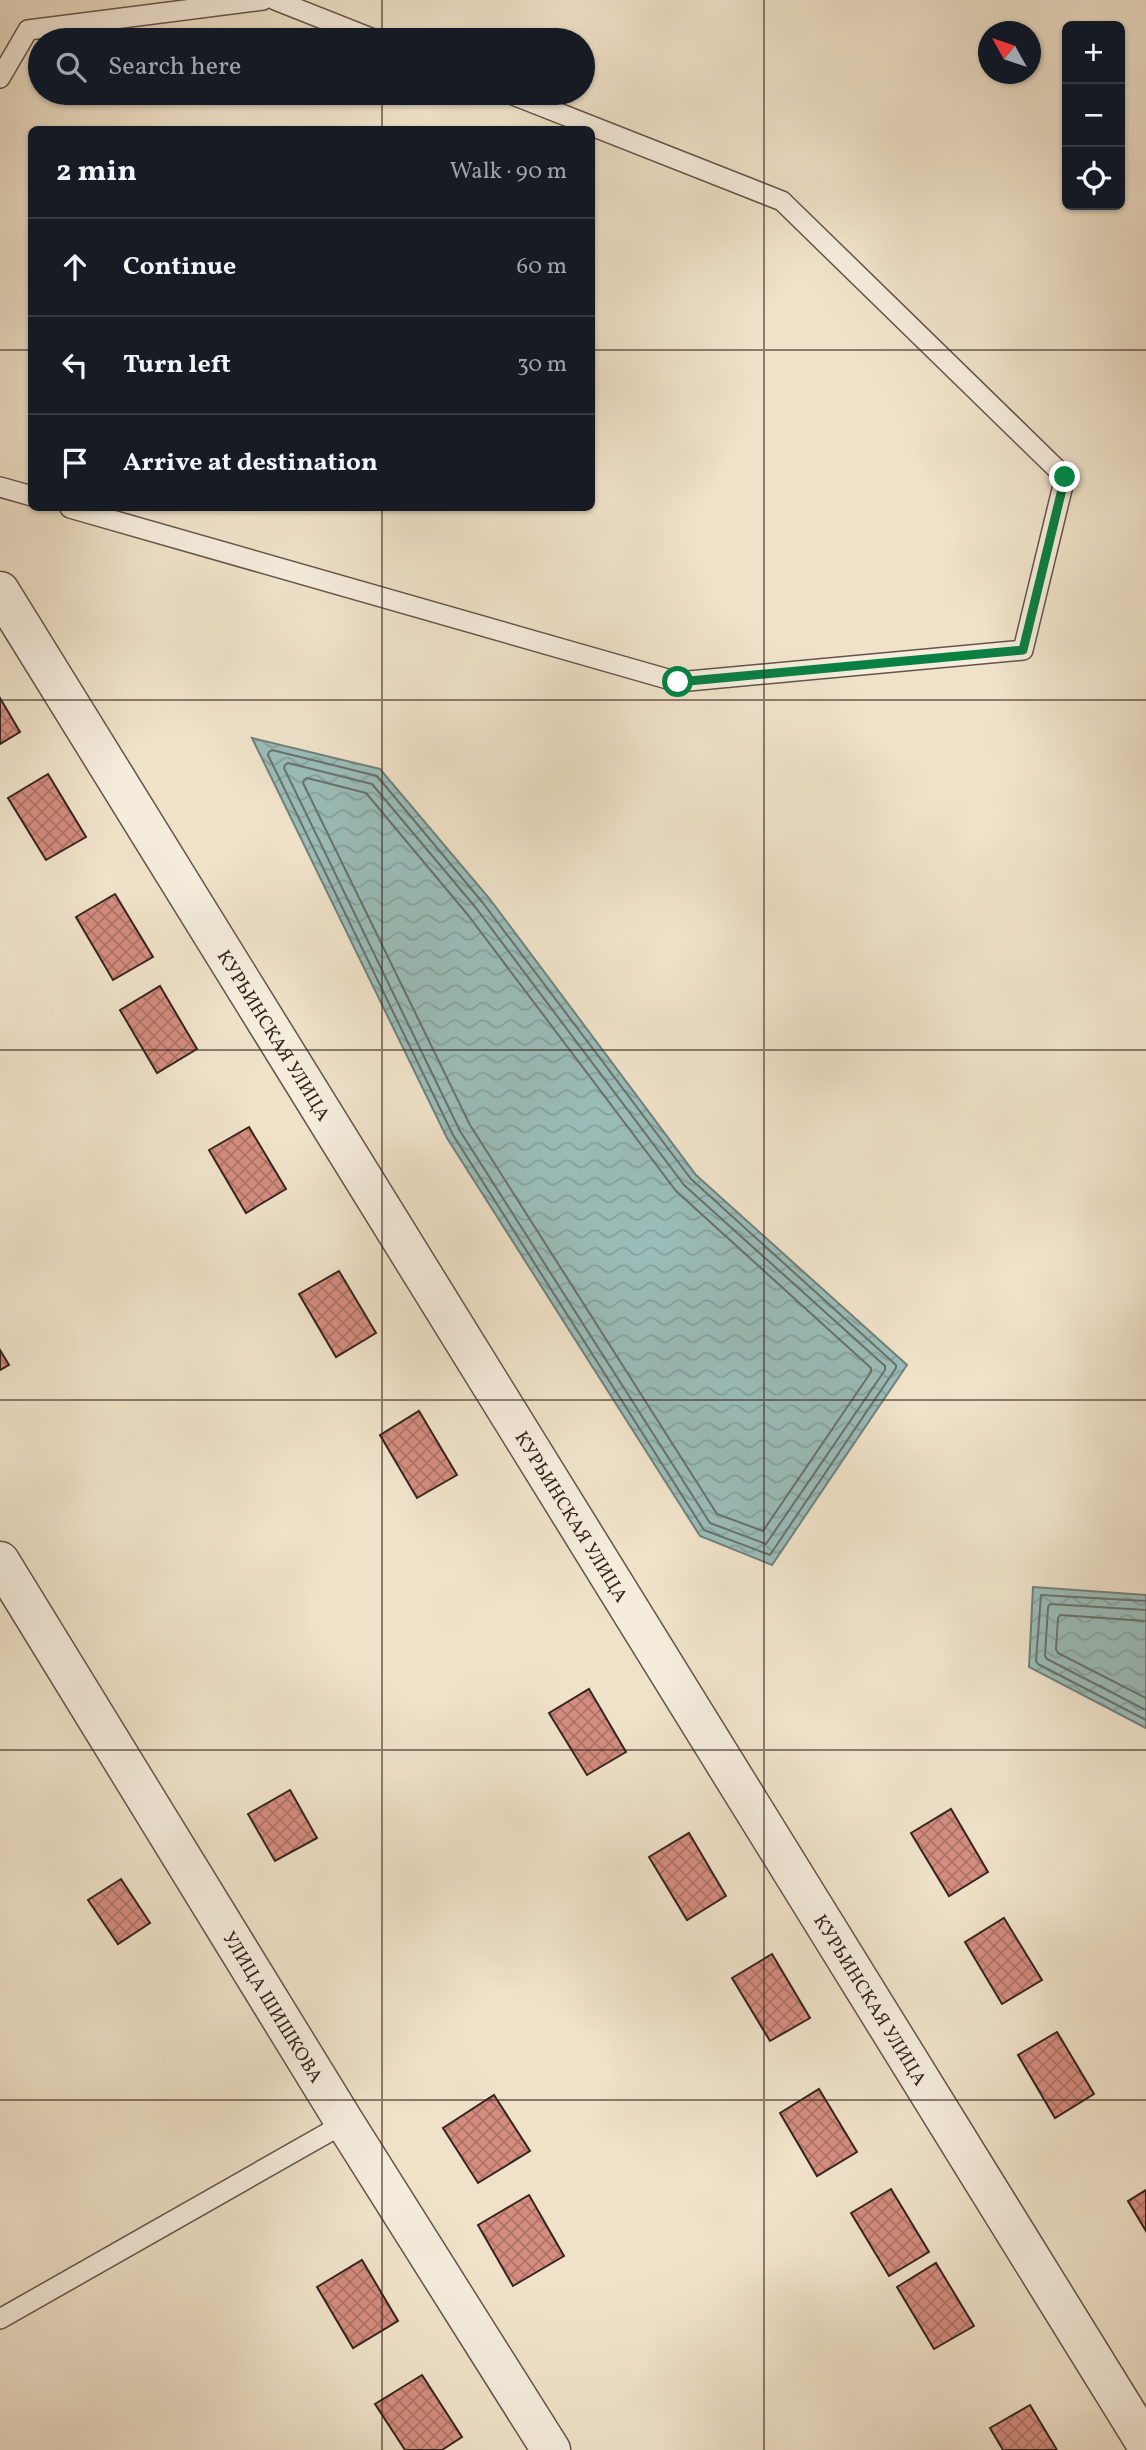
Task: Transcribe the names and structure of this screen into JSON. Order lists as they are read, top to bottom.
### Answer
{
  "streets": {
    "street": ["КУРЬИНСКАЯ УЛИЦА", "УЛИЦА ШИШКОВА"]
  },
  "north": "top left",
  "page": {
    "map_buttons": ["+", "−"],
    "search": "Search here",
    "heading": ["2 min", "Walk · 90 m"],
    "list": [
      ["Continue", "60 m"],
      ["Turn left", "30 m"],
      "Arrive at destination"
    ]
  }
}
